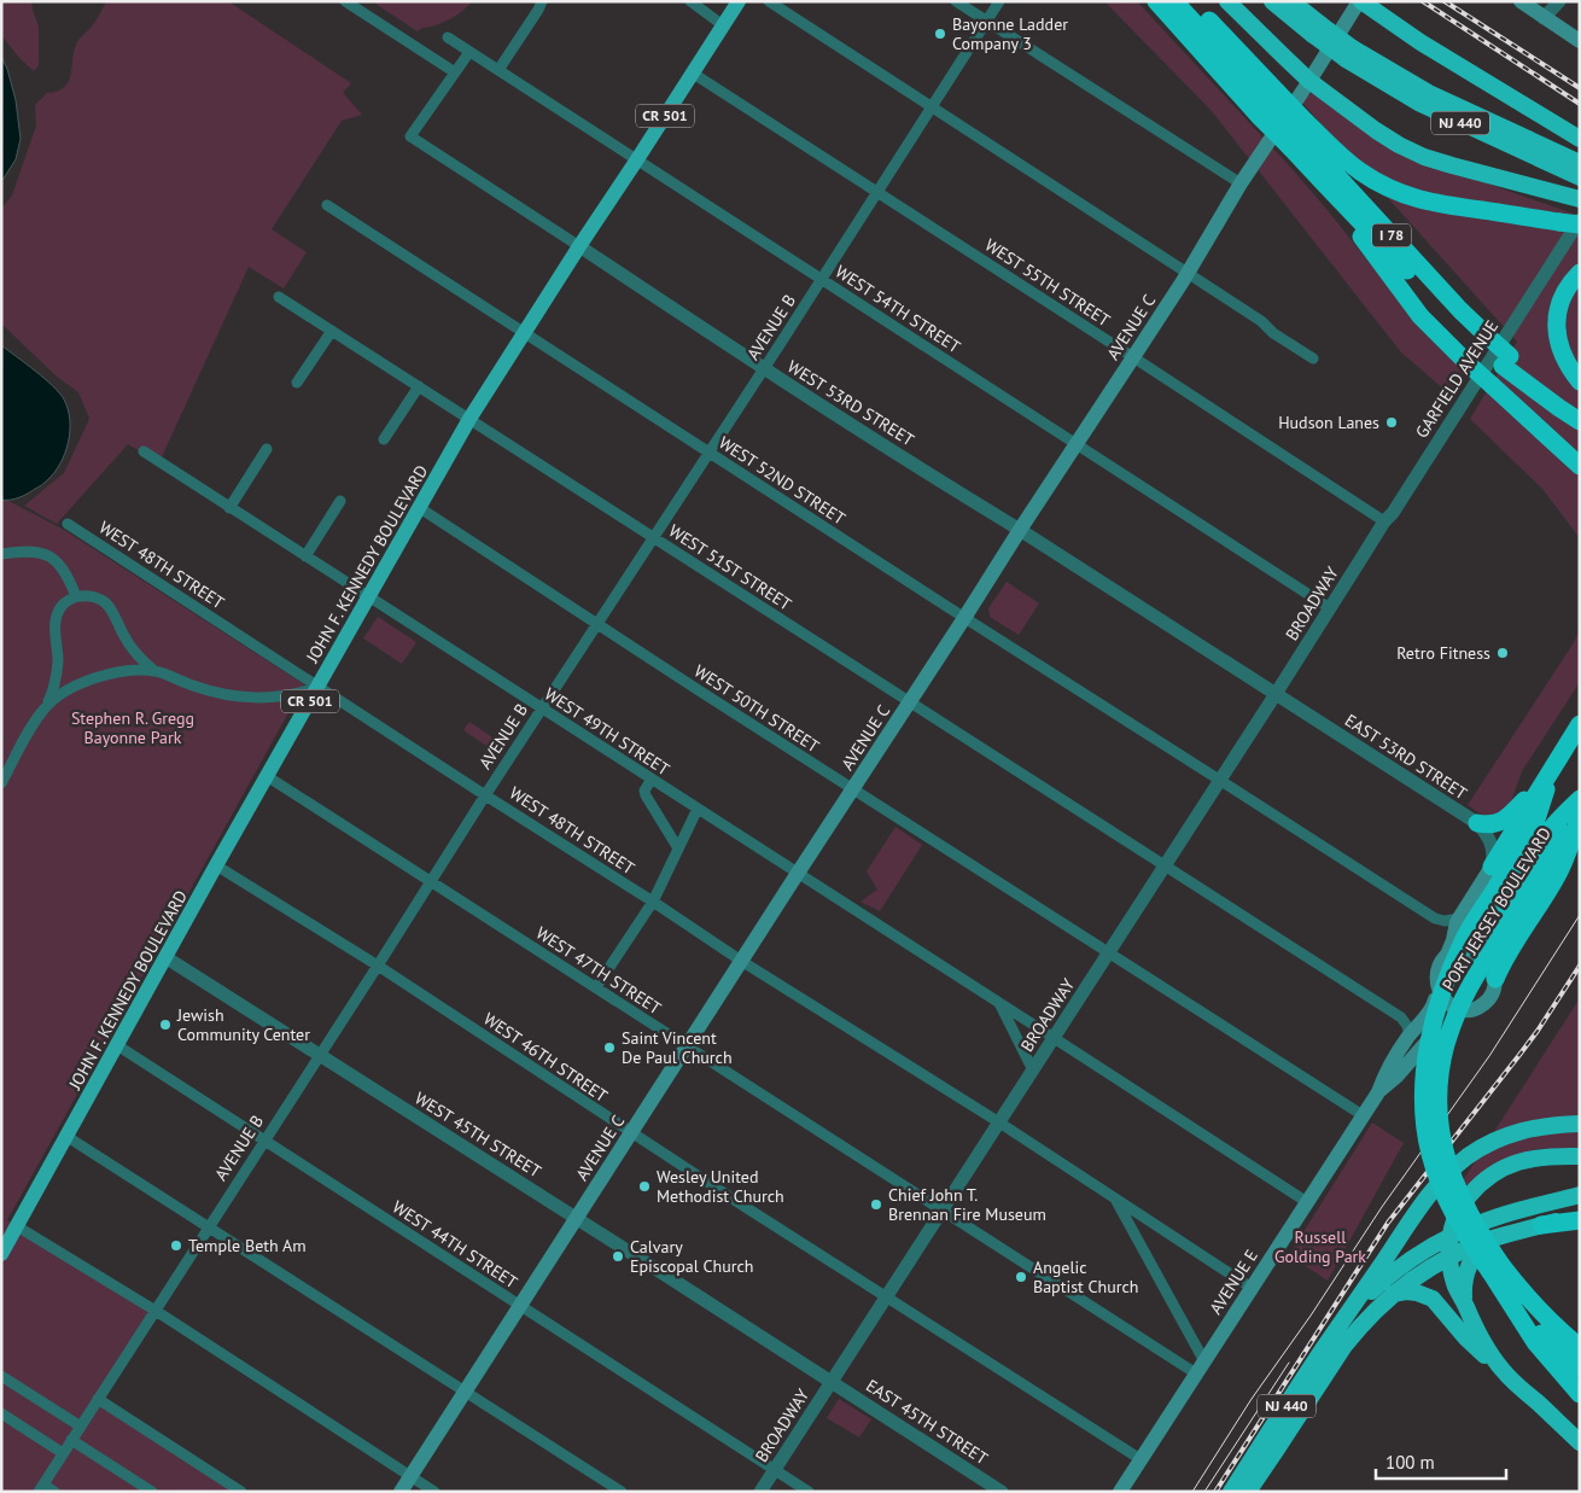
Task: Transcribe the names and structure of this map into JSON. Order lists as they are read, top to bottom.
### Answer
{
  "streets": {
    "highway": ["NJ 440", "I 78", "PORT JERSEY BOULEVARD"],
    "main road": [
      "CR 501",
      "AVENUE C",
      "JOHN F. KENNEDY BOULEVARD",
      "AVENUE E"
    ],
    "street": [
      "WEST 55TH STREET",
      "WEST 54TH STREET",
      "AVENUE B",
      "GARFIELD AVENUE",
      "WEST 53RD STREET",
      "WEST 52ND STREET",
      "WEST 48TH STREET",
      "WEST 51ST STREET",
      "BROADWAY",
      "WEST 50TH STREET",
      "WEST 49TH STREET",
      "EAST 53RD STREET",
      "WEST 47TH STREET",
      "WEST 46TH STREET",
      "WEST 45TH STREET",
      "WEST 44TH STREET",
      "EAST 45TH STREET"
    ]
  },
  "crossings": [
    ["WEST 55TH STREET", "AVENUE B"],
    ["WEST 55TH STREET", "AVENUE C"],
    ["WEST 55TH STREET", "GARFIELD AVENUE"],
    ["WEST 55TH STREET", "JOHN F. KENNEDY BOULEVARD"],
    ["WEST 54TH STREET", "AVENUE B"],
    ["WEST 54TH STREET", "AVENUE C"],
    ["WEST 54TH STREET", "JOHN F. KENNEDY BOULEVARD"],
    ["WEST 54TH STREET", "BROADWAY"],
    ["AVENUE B", "WEST 53RD STREET"],
    ["AVENUE B", "WEST 52ND STREET"],
    ["AVENUE B", "WEST 48TH STREET"],
    ["AVENUE B", "WEST 51ST STREET"],
    ["AVENUE B", "WEST 50TH STREET"],
    ["AVENUE B", "WEST 49TH STREET"],
    ["AVENUE B", "WEST 47TH STREET"],
    ["AVENUE B", "WEST 46TH STREET"],
    ["AVENUE B", "WEST 45TH STREET"],
    ["AVENUE B", "WEST 44TH STREET"],
    ["AVENUE C", "WEST 53RD STREET"],
    ["AVENUE C", "WEST 52ND STREET"],
    ["AVENUE C", "WEST 48TH STREET"],
    ["AVENUE C", "WEST 51ST STREET"],
    ["AVENUE C", "WEST 50TH STREET"],
    ["AVENUE C", "WEST 49TH STREET"],
    ["AVENUE C", "WEST 47TH STREET"],
    ["AVENUE C", "WEST 46TH STREET"],
    ["AVENUE C", "WEST 45TH STREET"],
    ["AVENUE C", "WEST 44TH STREET"],
    ["GARFIELD AVENUE", "BROADWAY"],
    ["WEST 53RD STREET", "JOHN F. KENNEDY BOULEVARD"],
    ["WEST 53RD STREET", "BROADWAY"],
    ["WEST 53RD STREET", "EAST 53RD STREET"],
    ["WEST 52ND STREET", "JOHN F. KENNEDY BOULEVARD"],
    ["WEST 52ND STREET", "BROADWAY"],
    ["JOHN F. KENNEDY BOULEVARD", "WEST 48TH STREET"],
    ["JOHN F. KENNEDY BOULEVARD", "WEST 51ST STREET"],
    ["JOHN F. KENNEDY BOULEVARD", "WEST 50TH STREET"],
    ["JOHN F. KENNEDY BOULEVARD", "WEST 49TH STREET"],
    ["JOHN F. KENNEDY BOULEVARD", "WEST 47TH STREET"],
    ["JOHN F. KENNEDY BOULEVARD", "WEST 46TH STREET"],
    ["JOHN F. KENNEDY BOULEVARD", "WEST 45TH STREET"],
    ["JOHN F. KENNEDY BOULEVARD", "WEST 44TH STREET"],
    ["WEST 48TH STREET", "BROADWAY"],
    ["WEST 48TH STREET", "AVENUE E"],
    ["WEST 51ST STREET", "BROADWAY"],
    ["WEST 51ST STREET", "AVENUE E"],
    ["BROADWAY", "WEST 50TH STREET"],
    ["BROADWAY", "WEST 49TH STREET"],
    ["BROADWAY", "EAST 53RD STREET"],
    ["BROADWAY", "WEST 47TH STREET"],
    ["BROADWAY", "WEST 46TH STREET"],
    ["BROADWAY", "WEST 45TH STREET"],
    ["BROADWAY", "WEST 44TH STREET"],
    ["BROADWAY", "EAST 45TH STREET"],
    ["WEST 50TH STREET", "AVENUE E"],
    ["WEST 49TH STREET", "AVENUE E"],
    ["WEST 47TH STREET", "AVENUE E"],
    ["WEST 46TH STREET", "AVENUE E"],
    ["WEST 45TH STREET", "EAST 45TH STREET"]
  ],
  "parks": ["Stephen R. Gregg Bayonne Park", "Russell Golding Park"],
  "places": [
    "Bayonne Ladder Company 3",
    "Hudson Lanes",
    "Retro Fitness",
    "Jewish Community Center",
    "Saint Vincent De Paul Church",
    "Wesley United Methodist Church",
    "Chief John T. Brennan Fire Museum",
    "Temple Beth Am",
    "Calvary Episcopal Church",
    "Angelic Baptist Church"
  ],
  "scale_bar": "100 m"
}
